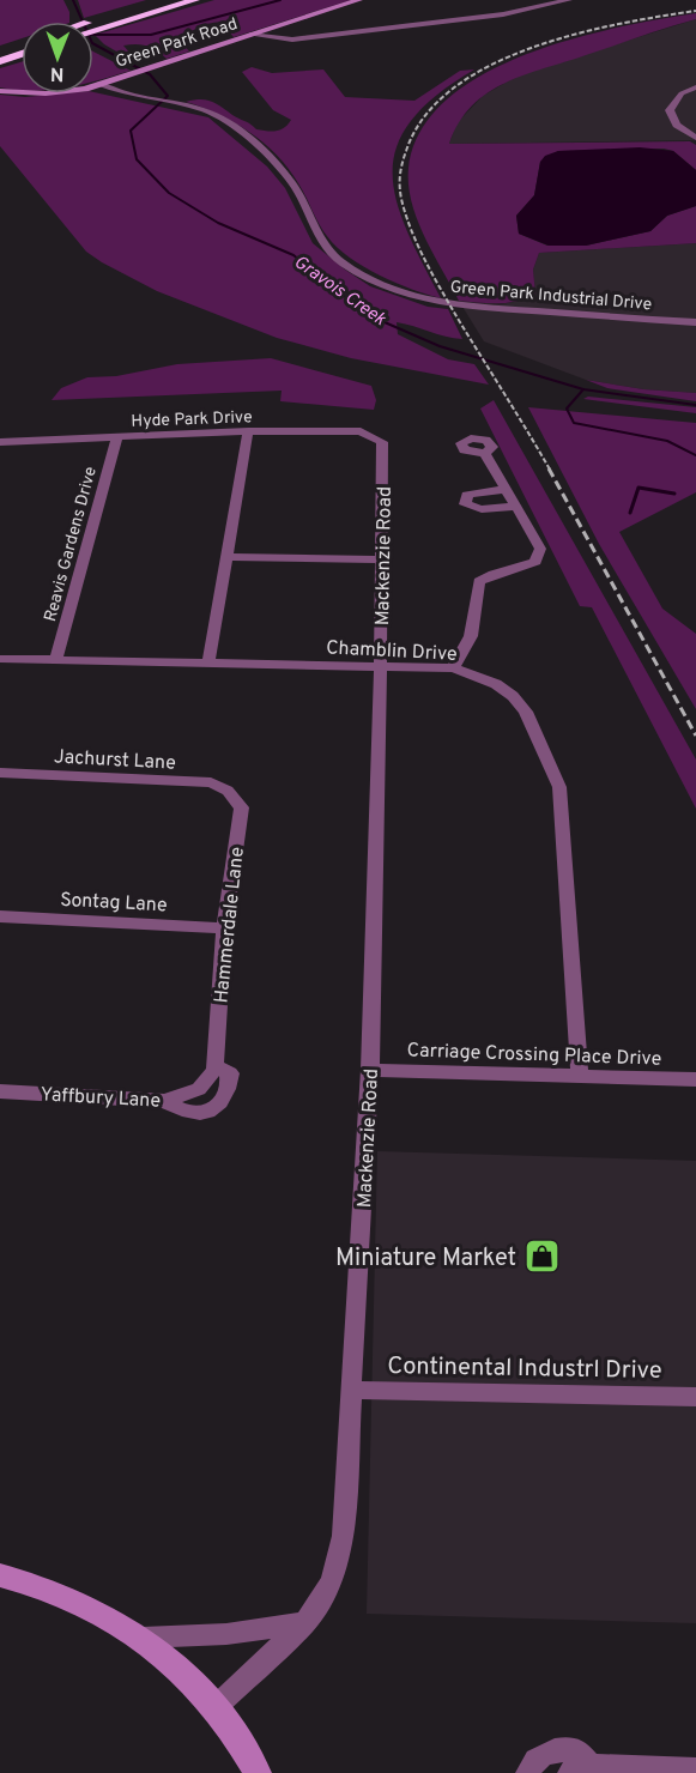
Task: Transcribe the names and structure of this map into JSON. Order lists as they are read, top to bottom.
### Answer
{
  "streets": {
    "street": [
      "Green Park Road",
      "Green Park Industrial Drive",
      "Hyde Park Drive",
      "Reavis Gardens Drive",
      "Mackenzie Road",
      "Chamblin Drive",
      "Jachurst Lane",
      "Sontag Lane",
      "Hammerdale Lane",
      "Carriage Crossing Place Drive",
      "Yaffbury Lane",
      "Continental Industrl Drive"
    ]
  },
  "crossings": [
    ["Green Park Road", "Green Park Industrial Drive"],
    ["Hyde Park Drive", "Reavis Gardens Drive"],
    ["Hyde Park Drive", "Mackenzie Road"],
    ["Reavis Gardens Drive", "Chamblin Drive"],
    ["Mackenzie Road", "Chamblin Drive"],
    ["Mackenzie Road", "Carriage Crossing Place Drive"],
    ["Mackenzie Road", "Continental Industrl Drive"],
    ["Chamblin Drive", "Carriage Crossing Place Drive"],
    ["Jachurst Lane", "Hammerdale Lane"],
    ["Sontag Lane", "Hammerdale Lane"],
    ["Hammerdale Lane", "Yaffbury Lane"]
  ],
  "water": ["Gravois Creek"],
  "places": {
    "shop": ["Miniature Market"]
  },
  "north": "bottom"
}
